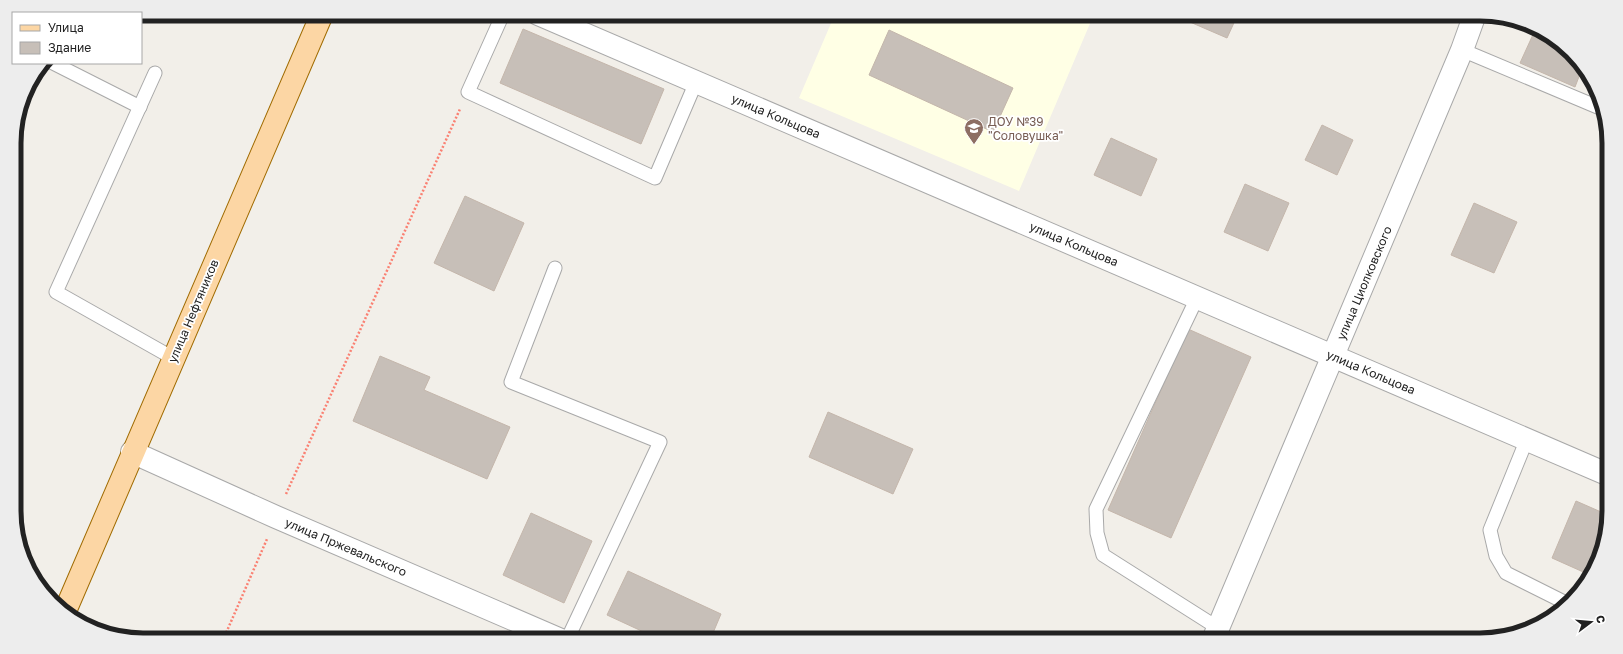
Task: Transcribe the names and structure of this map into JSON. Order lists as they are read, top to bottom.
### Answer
{
  "streets": {
    "main road": ["улица Нефтяников"],
    "street": ["улица Кольцова", "улица Циолковского", "улица Пржевальского"]
  },
  "crossings": [
    ["улица Кольцова", "улица Циолковского"],
    ["улица Нефтяников", "улица Пржевальского"]
  ],
  "places": {
    "school or university": ["ДОУ №39 \"Соловушка\""]
  },
  "legend": ["Улица", "Здание"],
  "north": "right"
}
